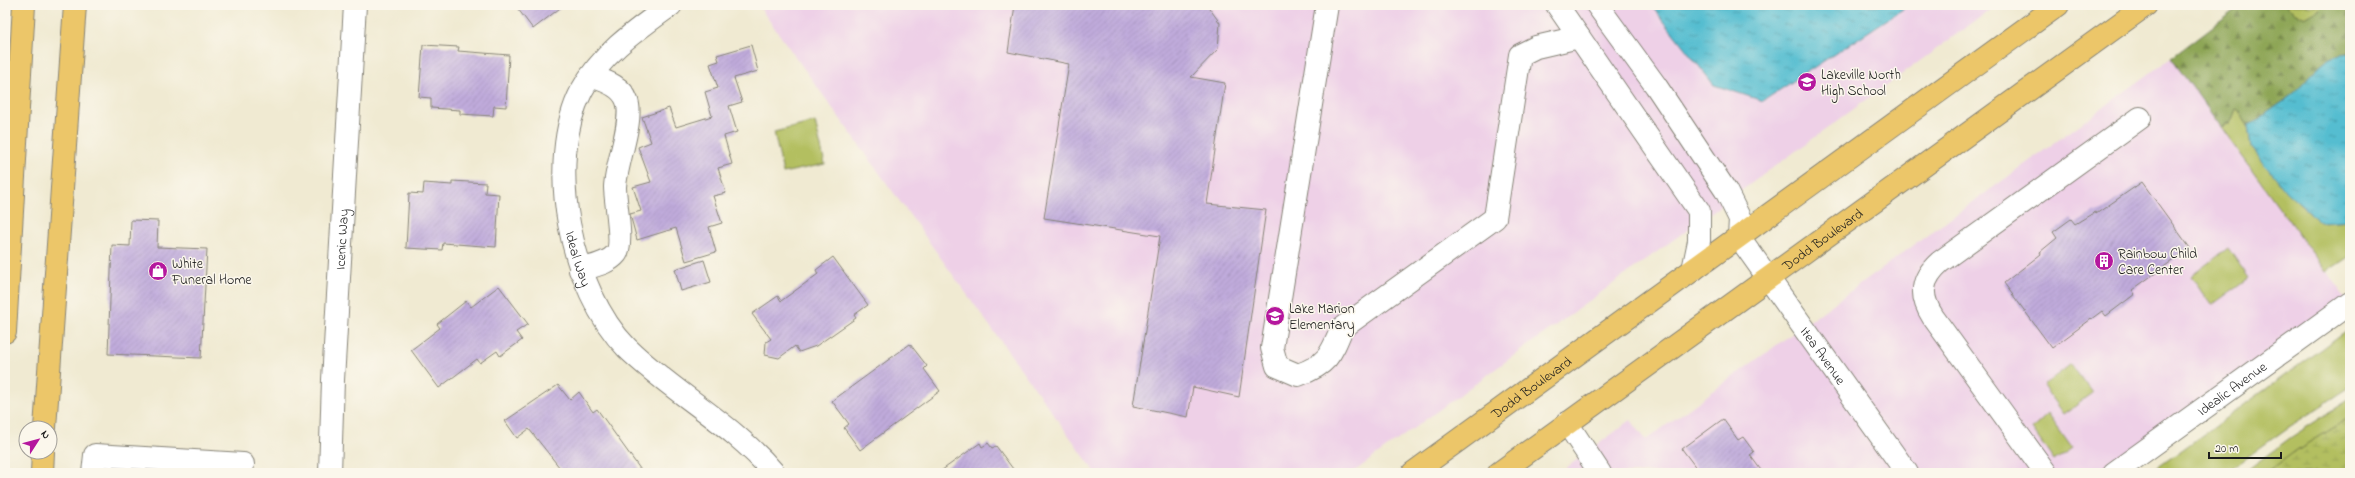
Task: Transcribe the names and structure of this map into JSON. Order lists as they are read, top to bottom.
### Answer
{
  "streets": {
    "main road": ["Dodd Boulevard"],
    "street": [
      "Icenic Way",
      "Ideal Way",
      "Itea Avenue",
      "Idealic Avenue"
    ]
  },
  "crossings": [
    ["Dodd Boulevard", "Itea Avenue"]
  ],
  "places": {
    "school or university": ["Lakeville North High School", "Lake Marion Elementary"],
    "building": ["Rainbow Child Care Center"],
    "shop": ["White Funeral Home"]
  },
  "scale_bar": "20 m",
  "north": "top right"
}
